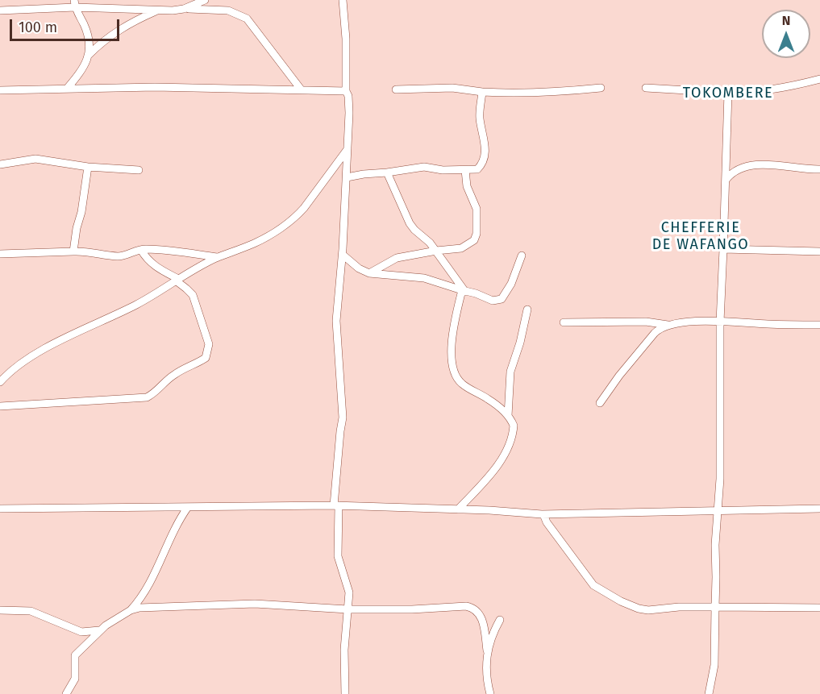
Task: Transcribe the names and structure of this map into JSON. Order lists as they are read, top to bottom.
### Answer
{
  "districts": ["TOKOMBERE", "CHEFFERIE DE WAFANGO"],
  "scale_bar": "100 m",
  "north": "top"
}
